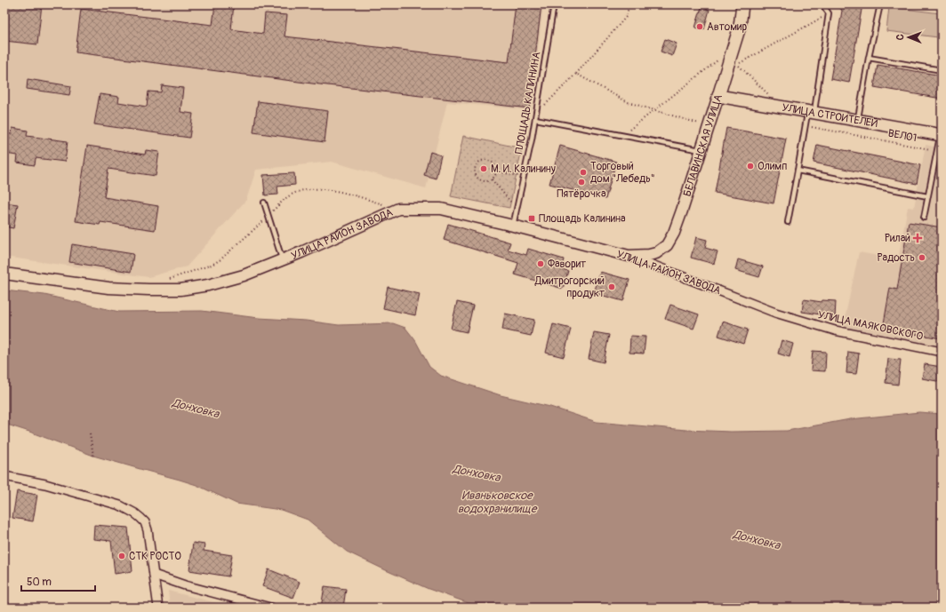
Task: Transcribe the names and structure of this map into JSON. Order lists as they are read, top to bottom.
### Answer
{
  "streets": {
    "main road": ["УЛИЦА СТРОИТЕЛЕЙ", "БЕЛАВИНСКАЯ УЛИЦА"],
    "street": ["УЛИЦА РАЙОН ЗАВОДА", "УЛИЦА МАЯКОВСКОГО"],
    "lane": ["ПЛОЩАДЬ КАЛИНИНА"],
    "path": ["ВЕЛО1"]
  },
  "crossings": [
    ["ПЛОЩАДЬ КАЛИНИНА", "УЛИЦА РАЙОН ЗАВОДА"],
    ["УЛИЦА СТРОИТЕЛЕЙ", "БЕЛАВИНСКАЯ УЛИЦА"],
    ["БЕЛАВИНСКАЯ УЛИЦА", "УЛИЦА РАЙОН ЗАВОДА"],
    ["УЛИЦА РАЙОН ЗАВОДА", "УЛИЦА МАЯКОВСКОГО"]
  ],
  "water": ["Донховка", "Иваньковское водохранилище"],
  "places": {
    "other": [
      "Автомир",
      "Олимп",
      "М. И. Калинину",
      "Торговый дом \"Лебедь\"",
      "Пятёрочка",
      "Радость",
      "Фаворит",
      "Дмитрогорский продукт",
      "СТК РОСТО"
    ],
    "transit": ["Площадь Калинина"],
    "health": ["Рилай"]
  },
  "scale_bar": "50 m",
  "north": "left"
}
